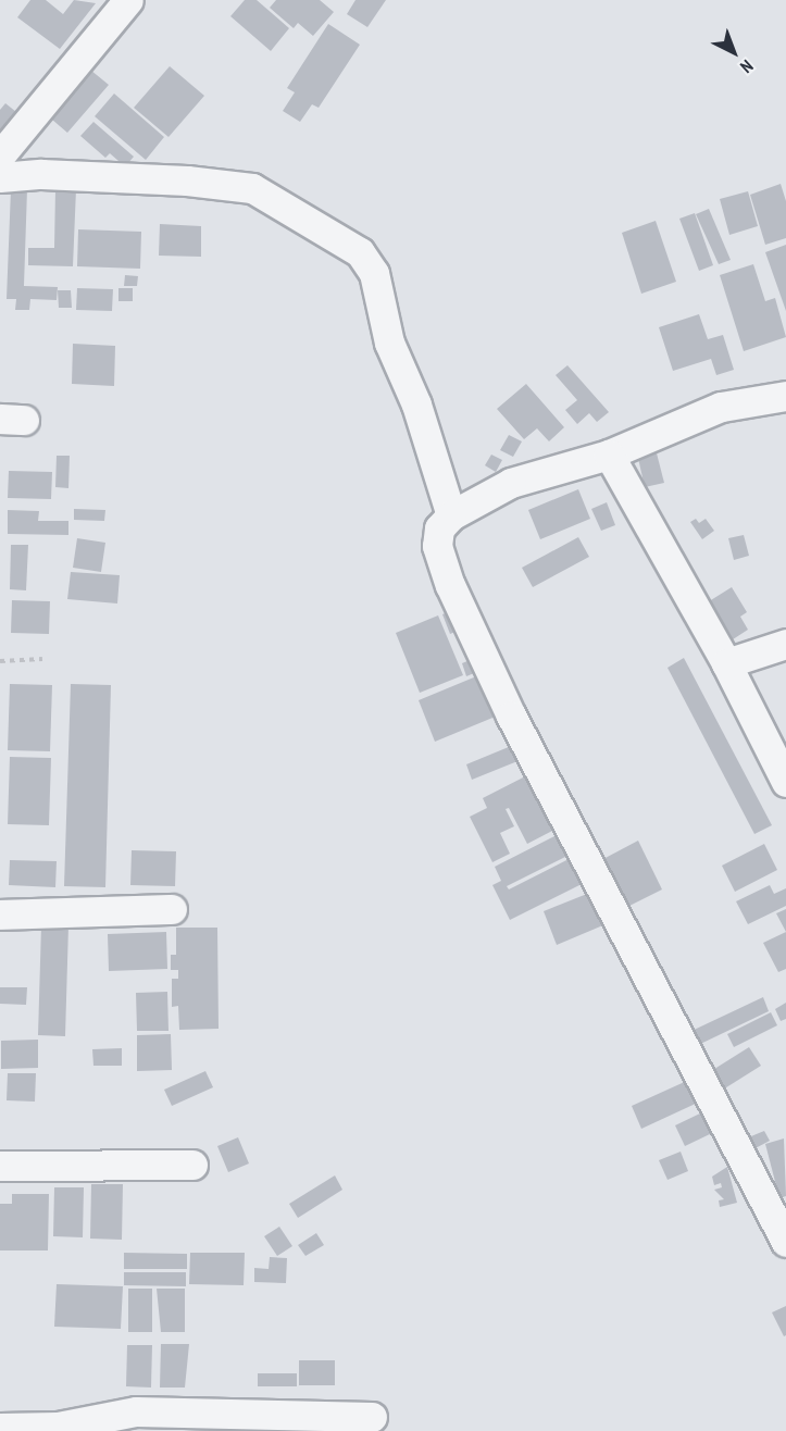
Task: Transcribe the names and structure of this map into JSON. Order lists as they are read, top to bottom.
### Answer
{
  "north": "bottom right"
}
